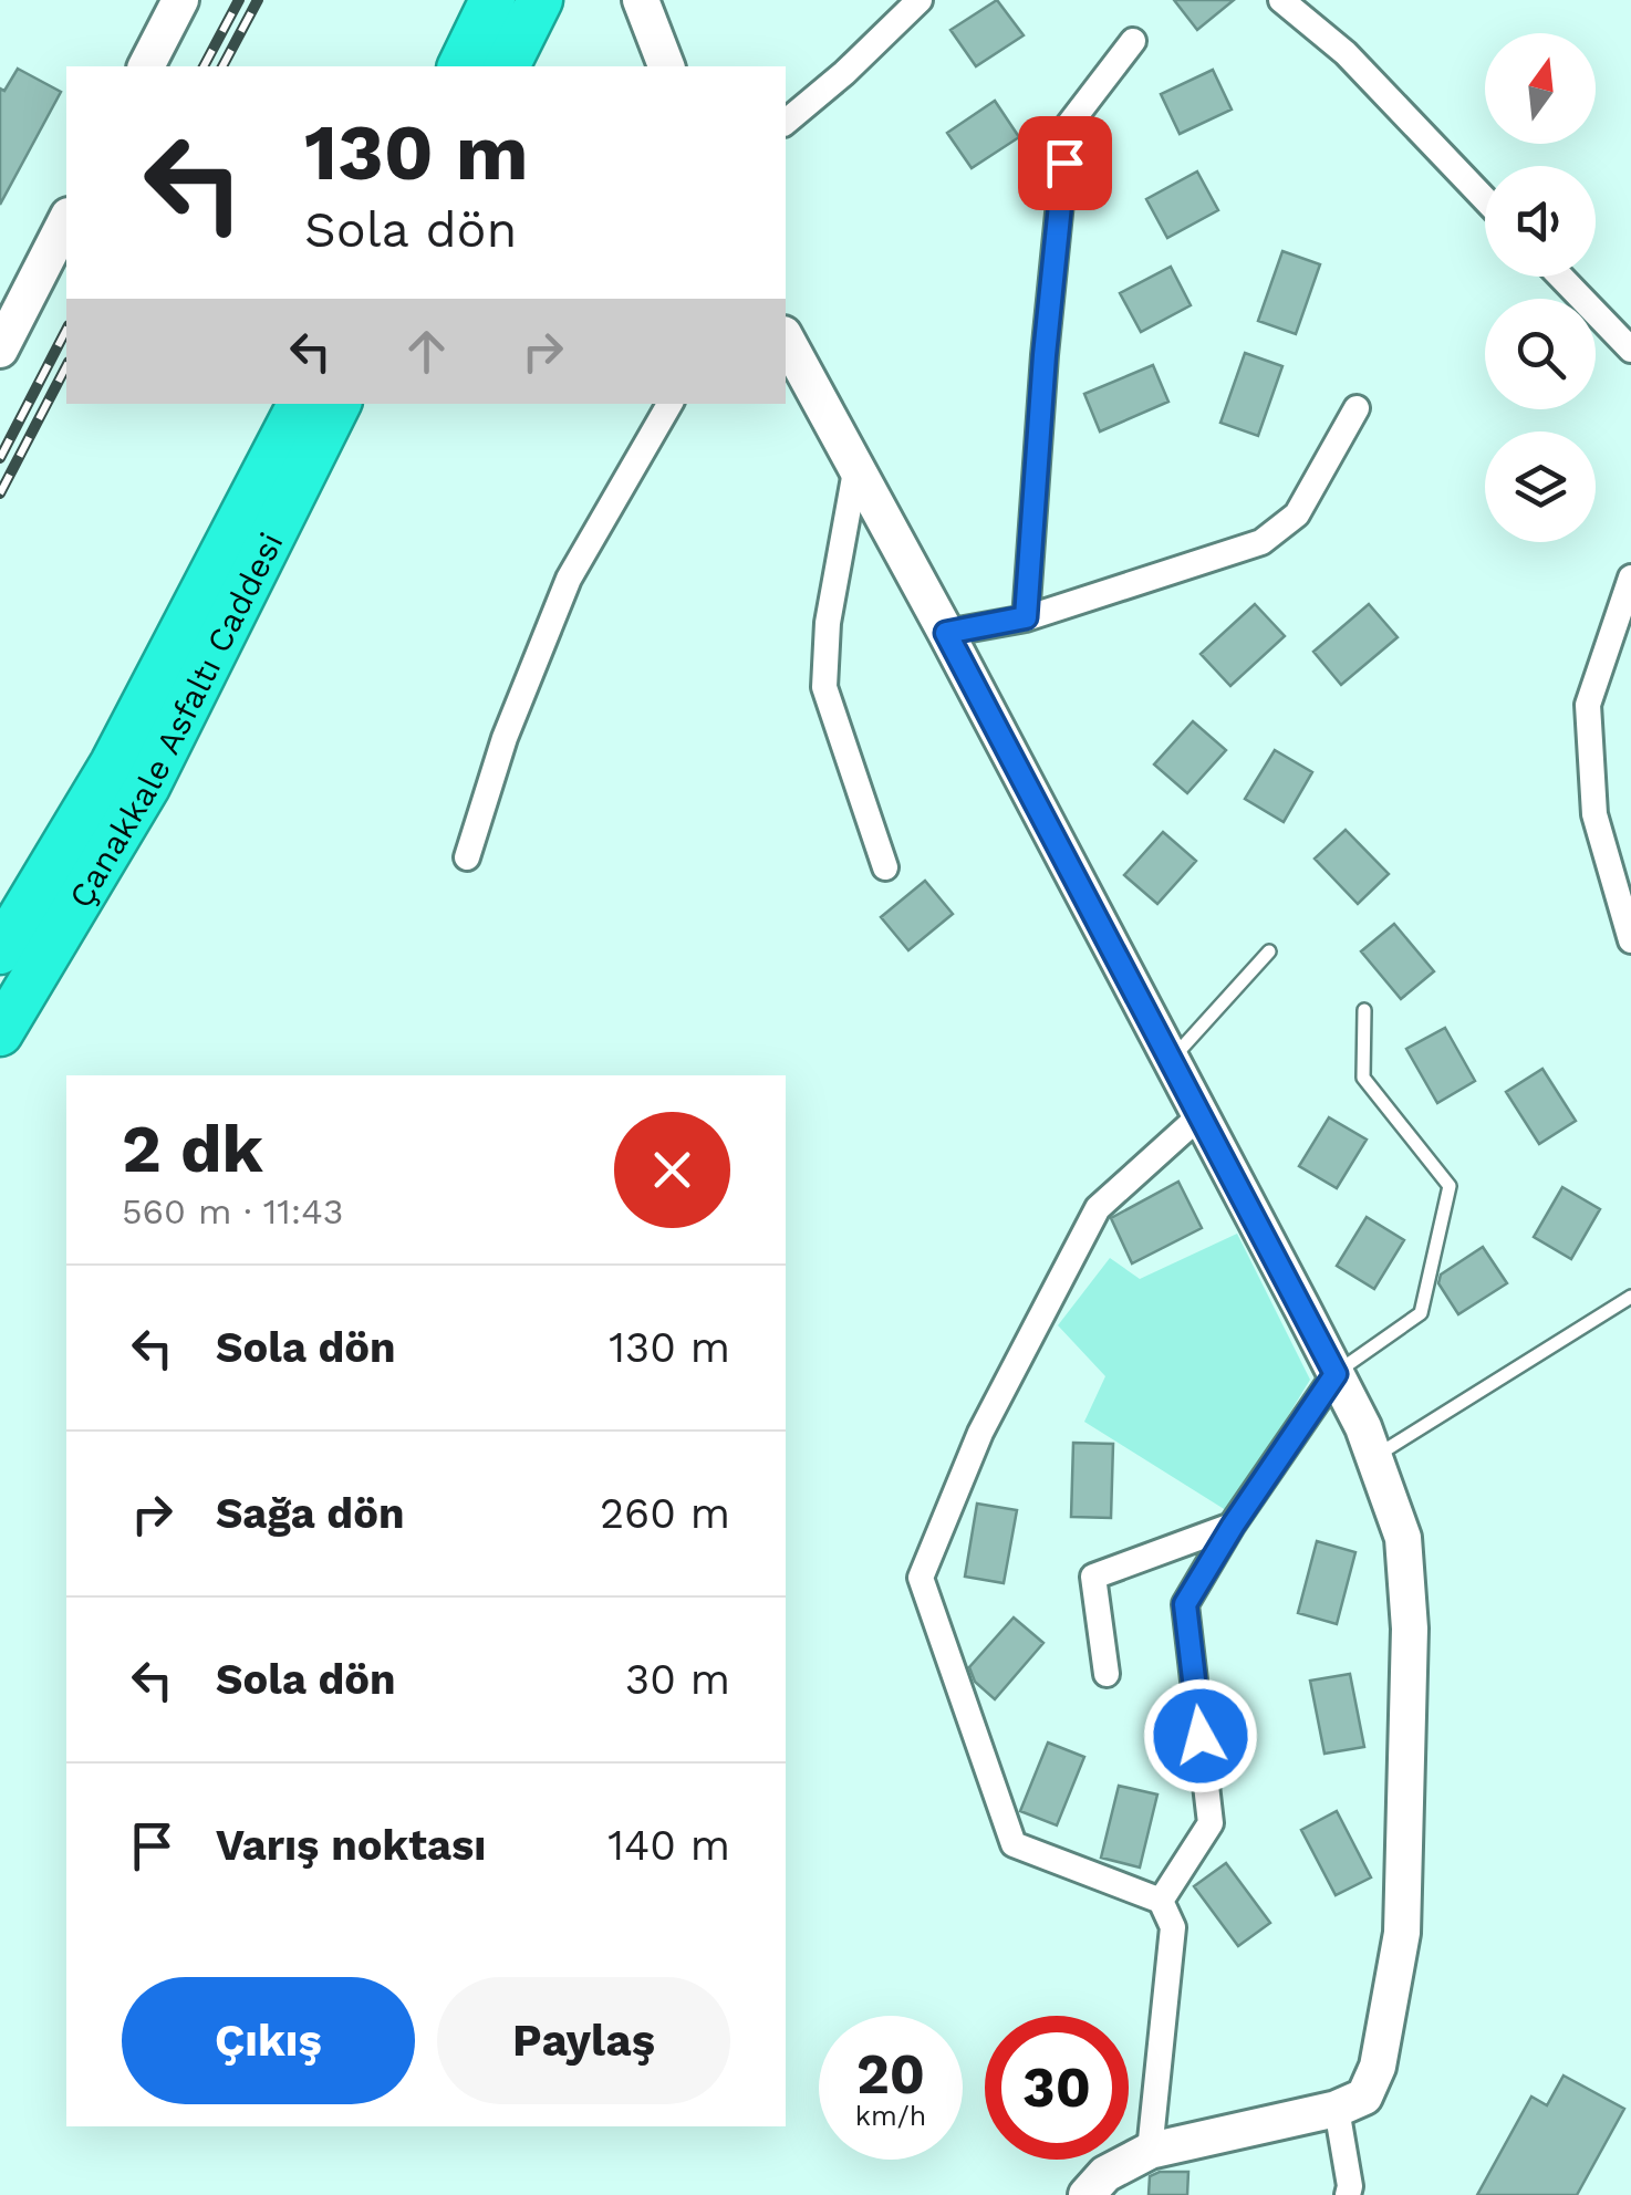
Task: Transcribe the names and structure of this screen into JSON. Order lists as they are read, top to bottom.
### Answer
{
  "streets": {
    "highway": ["Çanakkale Asfaltı Caddesi"]
  },
  "north": "top",
  "page": {
    "turn": ["130 m", "Sola dön"],
    "heading": ["2 dk", "560 m · 11:43"],
    "list": [
      {
        "name": "Sola dön",
        "value": "130 m"
      },
      {
        "name": "Sağa dön",
        "value": "260 m"
      },
      {
        "name": "Sola dön",
        "value": "30 m"
      },
      {
        "name": "Varış noktası",
        "value": "140 m"
      }
    ],
    "buttons": ["Çıkış", "Paylaş"],
    "speed": "20 km/h",
    "limit": "30"
  }
}
